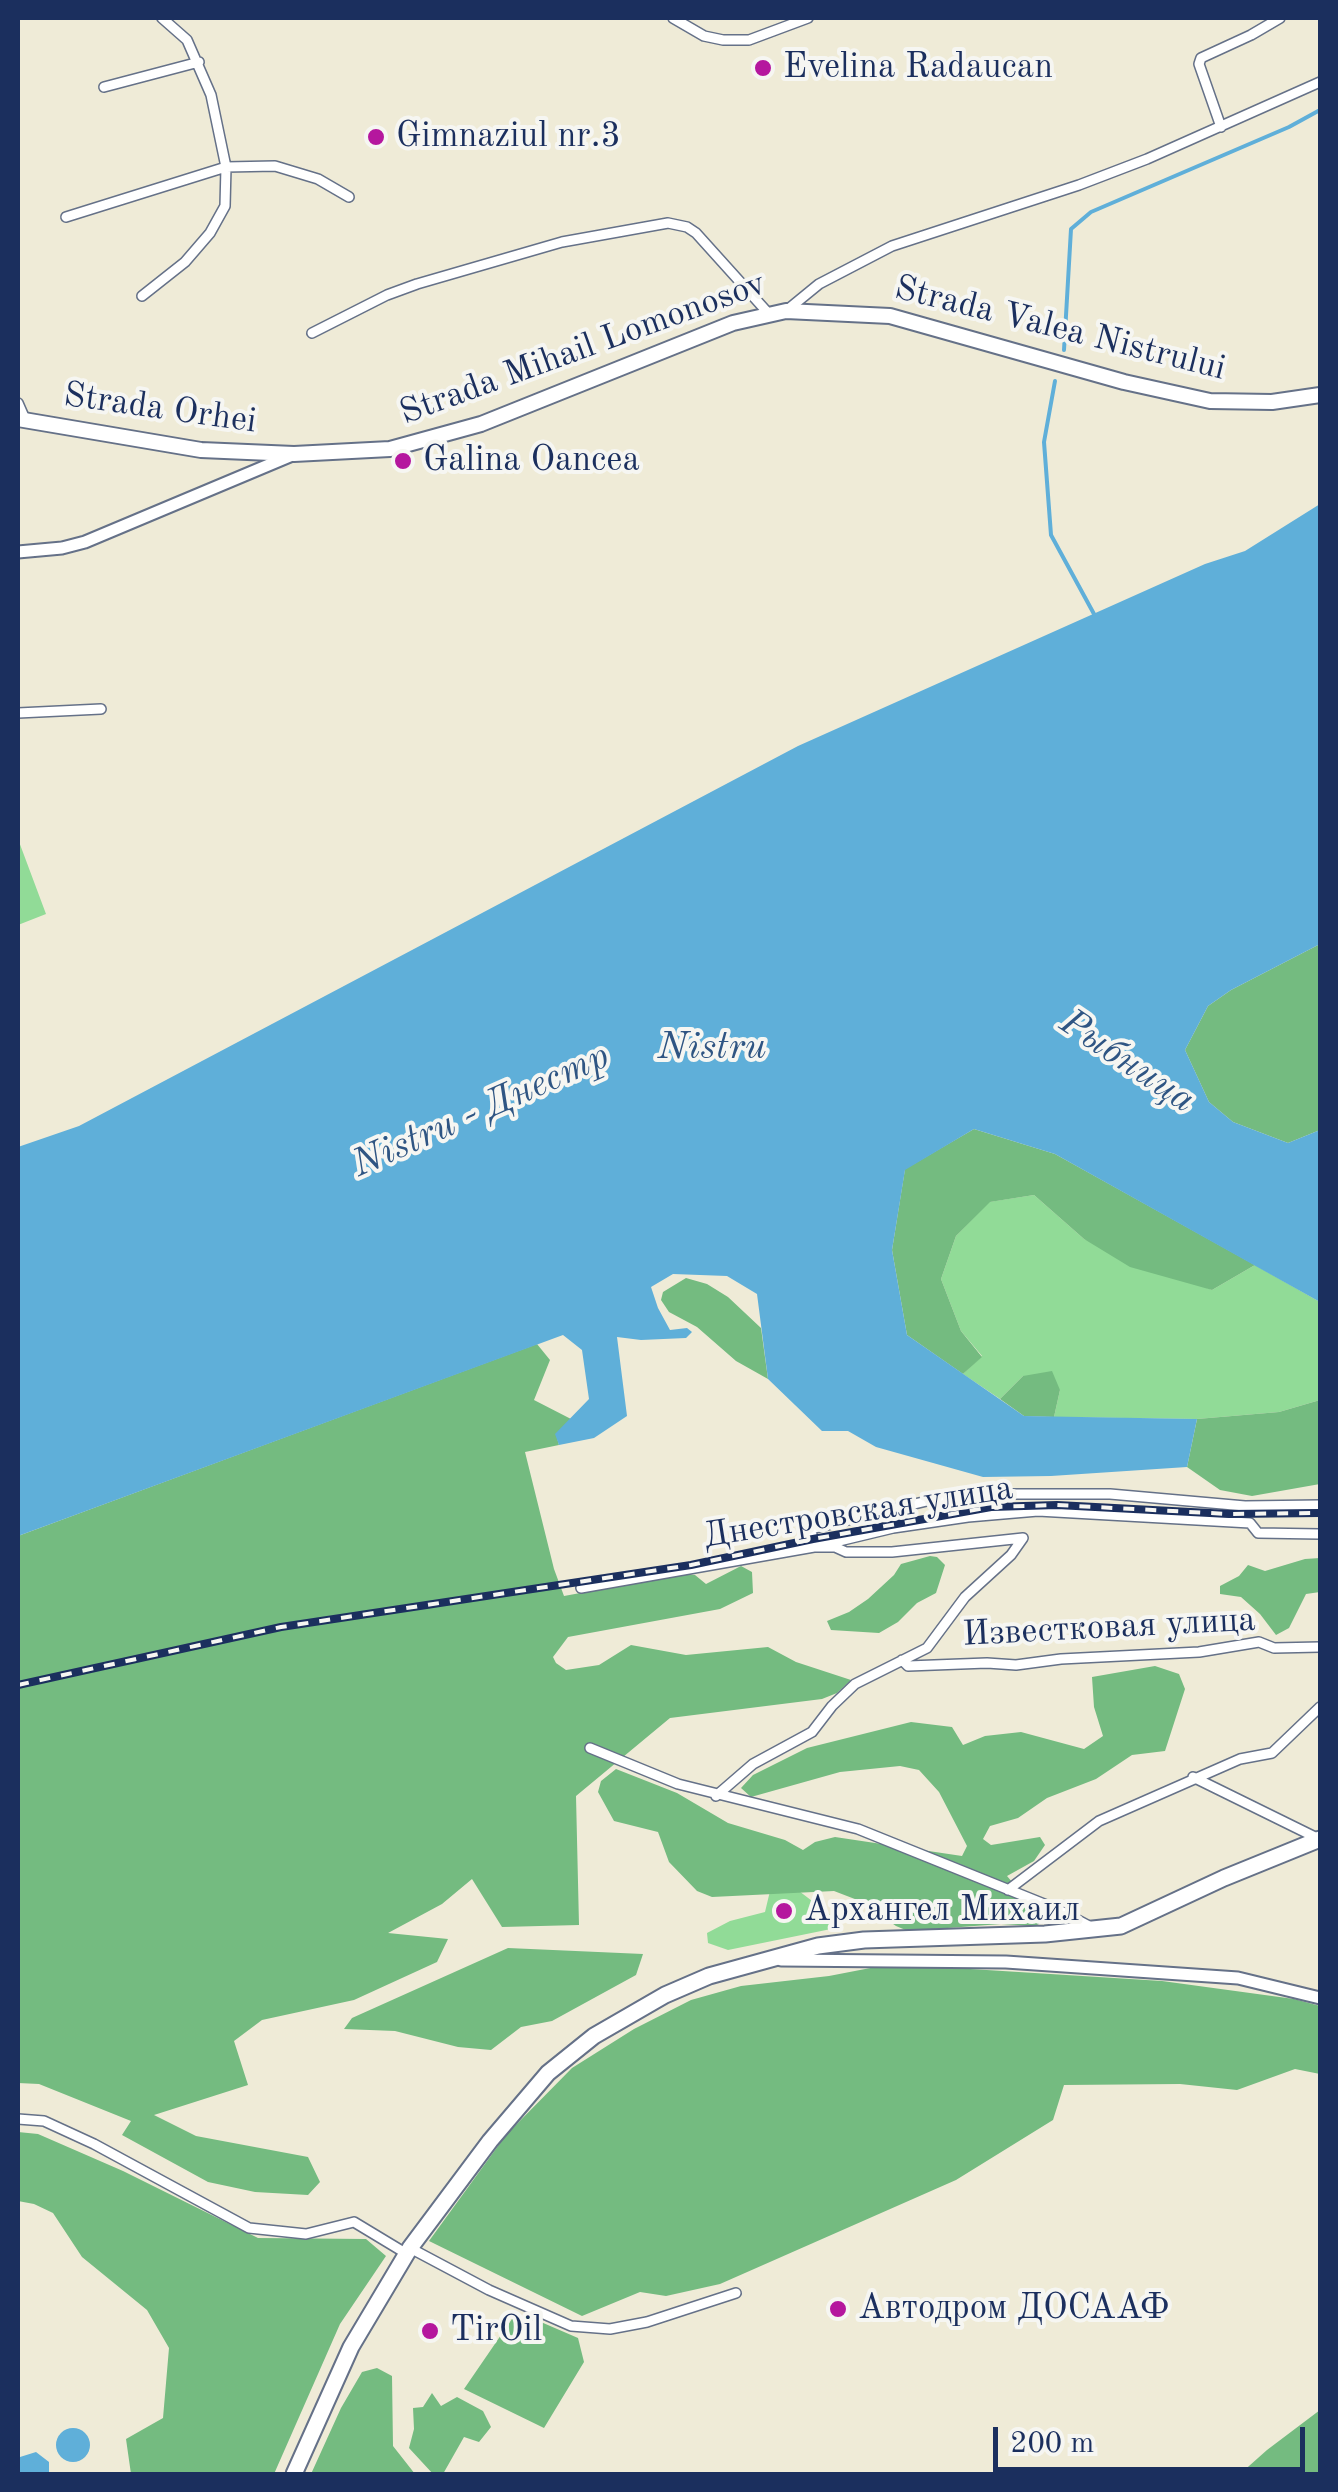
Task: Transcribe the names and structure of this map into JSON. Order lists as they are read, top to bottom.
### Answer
{
  "streets": {
    "main road": ["Strada Valea Nistrului", "Strada Mihail Lomonosov", "Strada Orhei"],
    "street": ["Днестровская улица", "Известковая улица"]
  },
  "crossings": [
    ["Strada Valea Nistrului", "Strada Mihail Lomonosov"],
    ["Strada Mihail Lomonosov", "Strada Orhei"],
    ["Днестровская улица", "Известковая улица"]
  ],
  "water": ["Nistru", "Рыбница", "Nistru - Днестр"],
  "places": [
    "Evelina Radaucan",
    "Gimnaziul nr.3",
    "Galina Oancea",
    "Архангел Михаил",
    "Автодром ДОСААФ",
    "TirOil"
  ],
  "scale_bar": "200 m"
}
